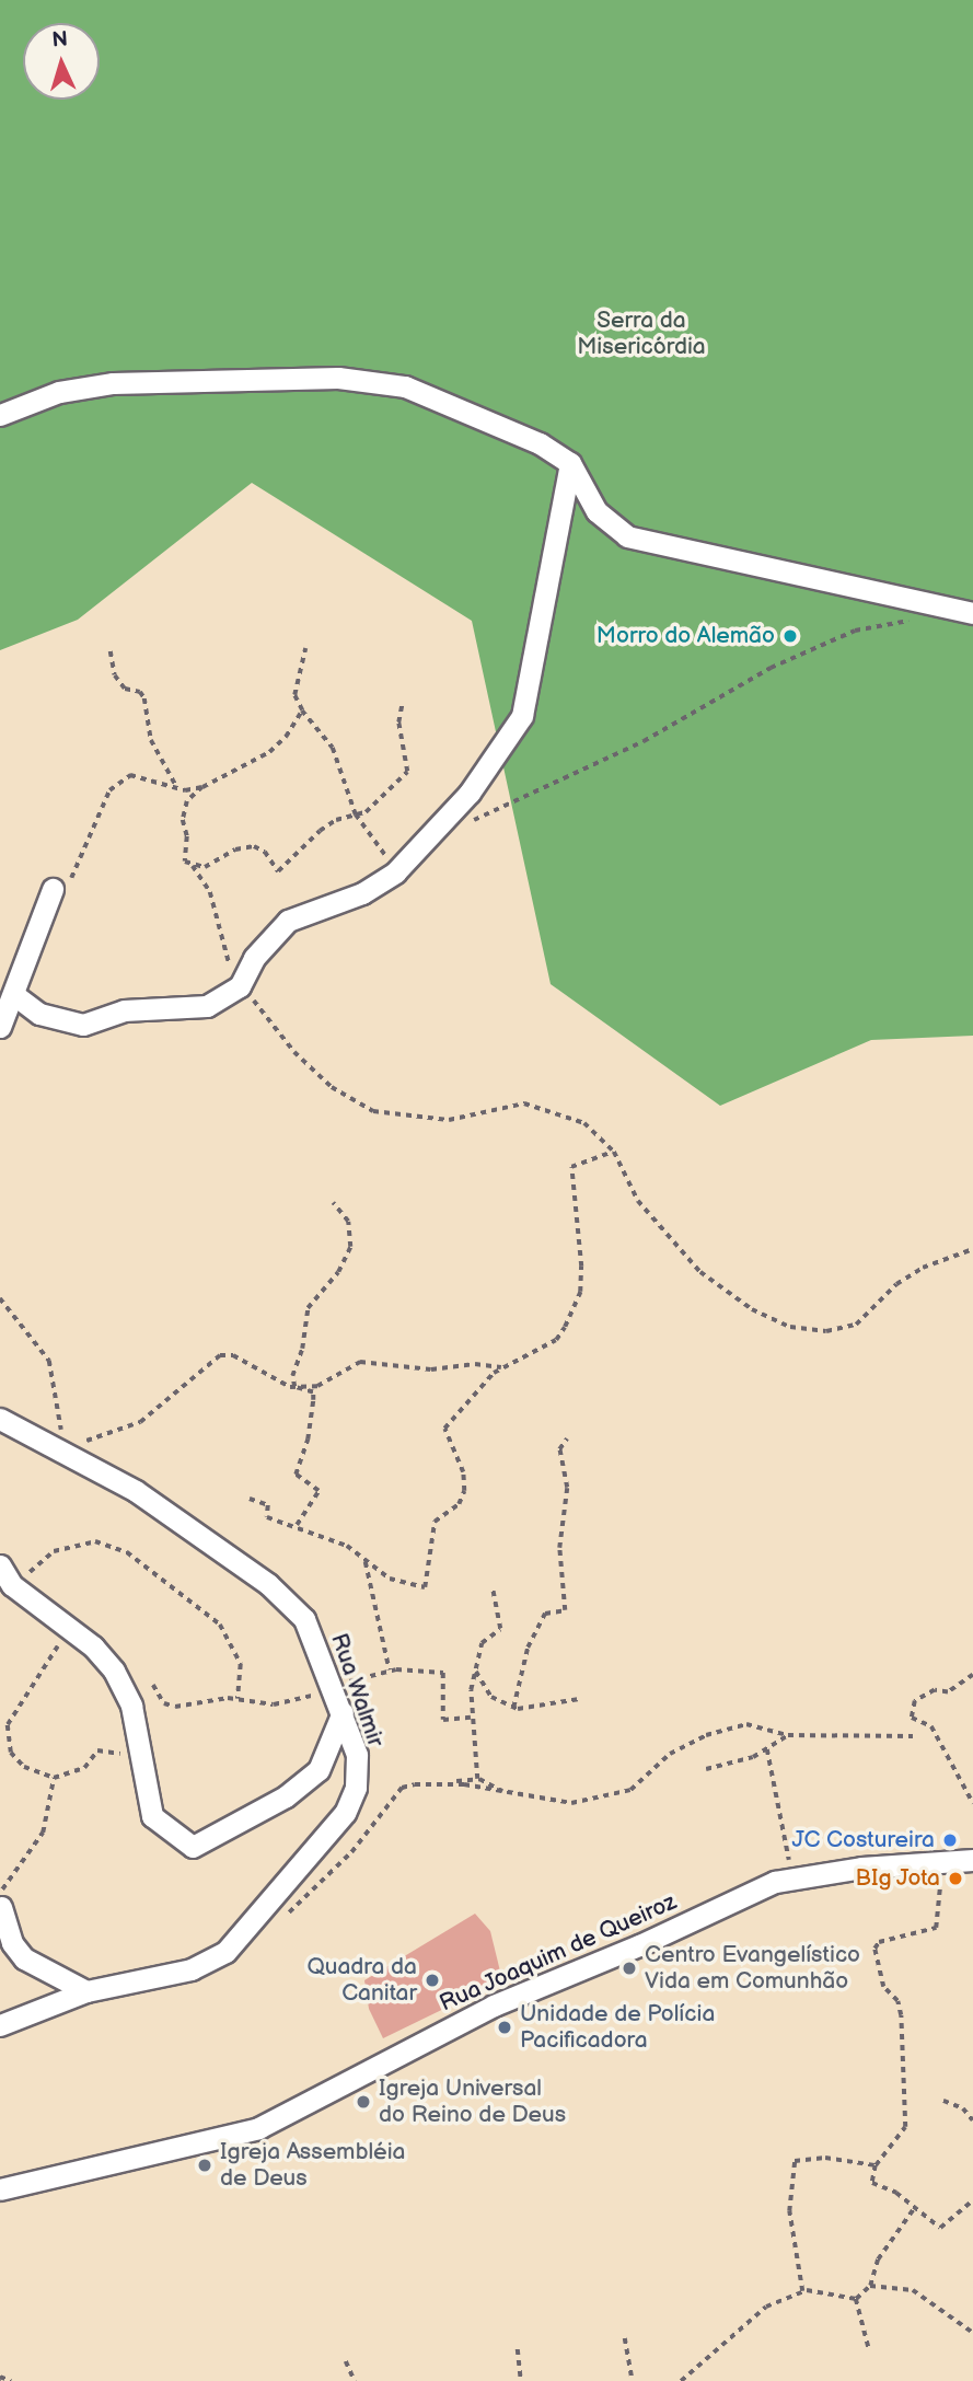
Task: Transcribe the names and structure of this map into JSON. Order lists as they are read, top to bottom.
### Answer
{
  "streets": {
    "street": ["Rua Walmir", "Rua Joaquim de Queiroz"]
  },
  "parks": ["Serra da Misericórdia"],
  "places": [
    "Morro do Alemão",
    "JC Costureira",
    "BIg Jota",
    "Centro Evangelístico Vida em Comunhão",
    "Quadra da Canitar",
    "Unidade de Polícia Pacificadora",
    "Igreja Universal do Reino de Deus",
    "Igreja Assembléia de Deus"
  ],
  "north": "top"
}
